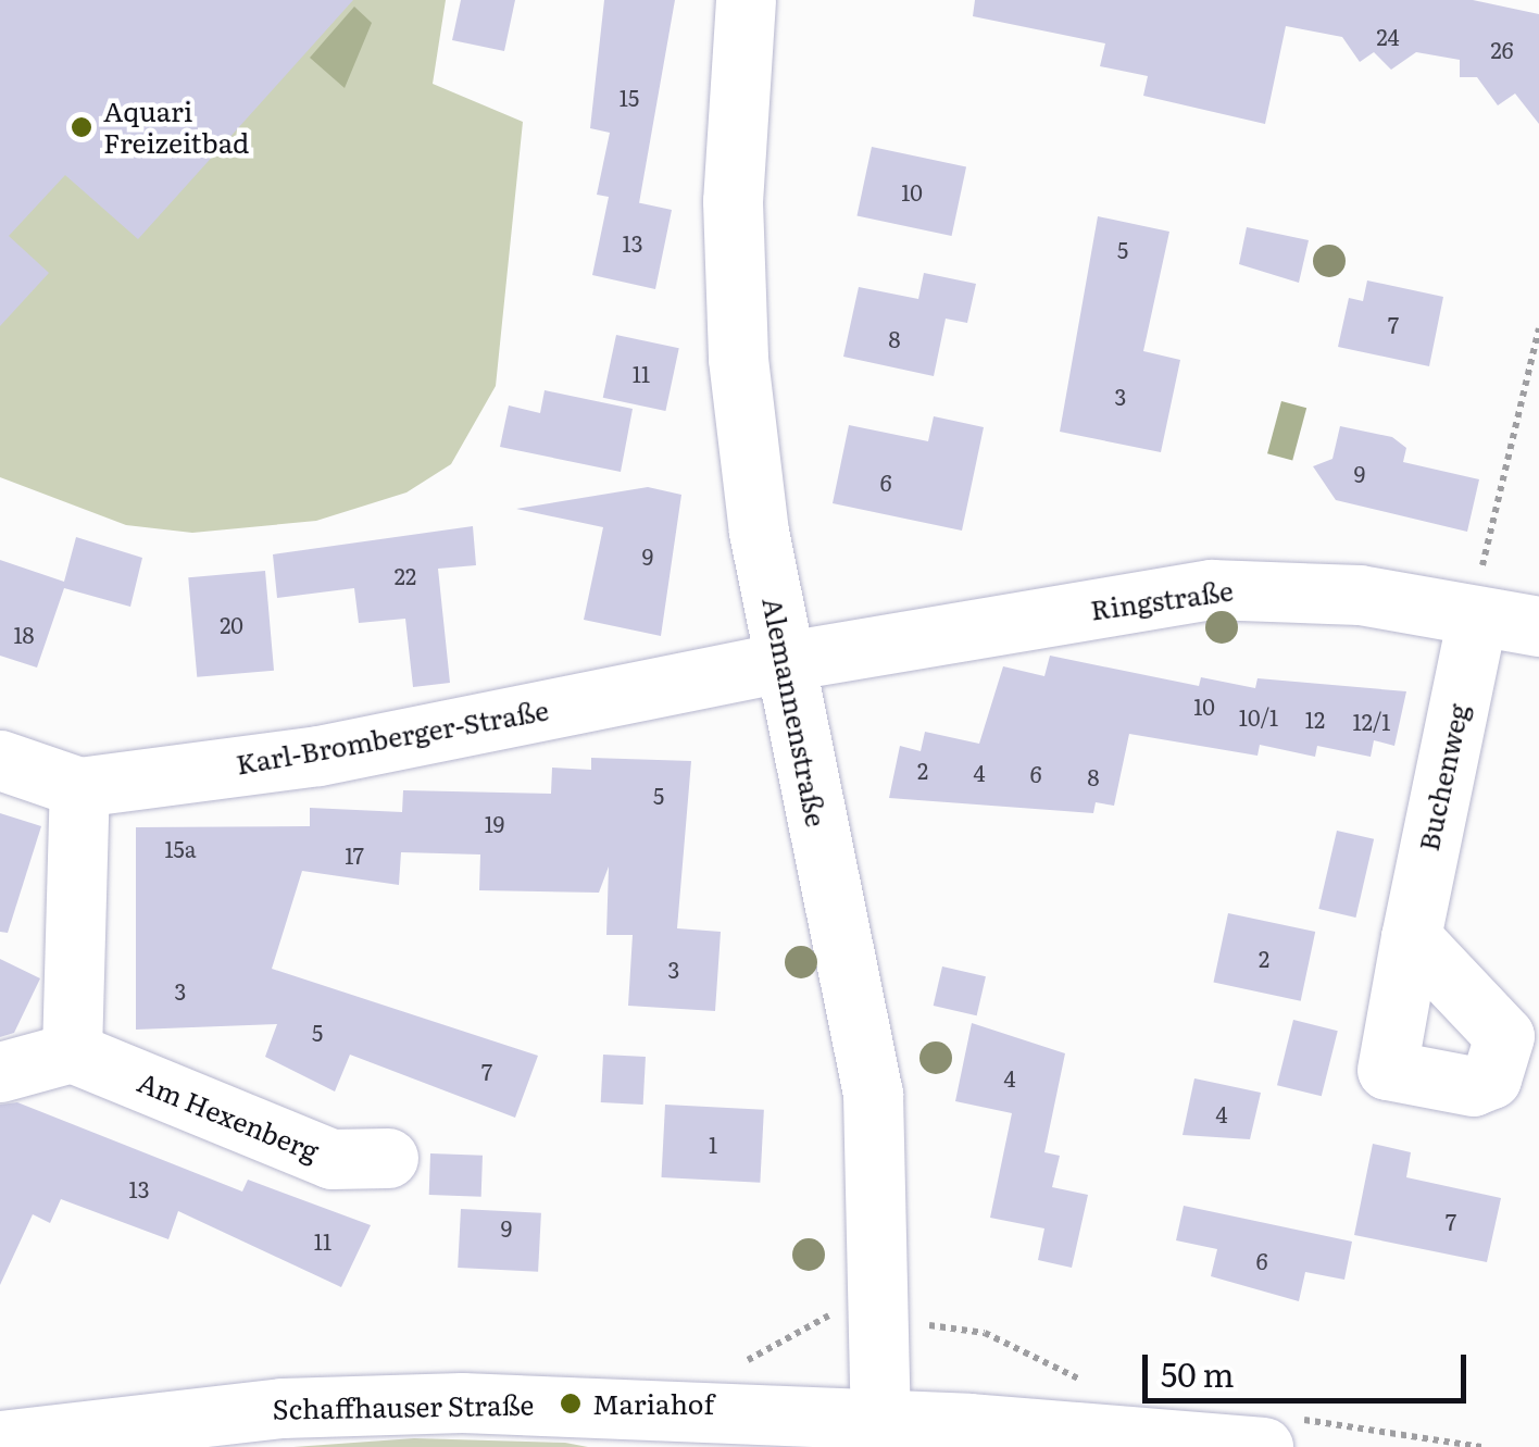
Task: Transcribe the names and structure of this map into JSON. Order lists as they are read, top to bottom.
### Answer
{
  "streets": {
    "street": [
      "Ringstraße",
      "Alemannenstraße",
      "Karl-Bromberger-Straße",
      "Buchenweg",
      "Am Hexenberg",
      "Schaffhauser Straße"
    ]
  },
  "crossings": [
    ["Ringstraße", "Alemannenstraße"],
    ["Ringstraße", "Karl-Bromberger-Straße"],
    ["Ringstraße", "Buchenweg"],
    ["Alemannenstraße", "Karl-Bromberger-Straße"],
    ["Alemannenstraße", "Schaffhauser Straße"]
  ],
  "places": ["Aquari Freizeitbad", "Mariahof"],
  "house_numbers": [
    "24",
    "26",
    "15",
    "10",
    "13",
    "5",
    "7",
    "8",
    "11",
    "3",
    "9",
    "6",
    "9",
    "22",
    "20",
    "18",
    "10",
    "10/1",
    "12",
    "12/1",
    "2",
    "4",
    "6",
    "8",
    "5",
    "19",
    "15a",
    "17",
    "2",
    "3",
    "3",
    "5",
    "7",
    "4",
    "4",
    "1",
    "13",
    "7",
    "9",
    "11",
    "6"
  ],
  "scale_bar": "50 m"
}
